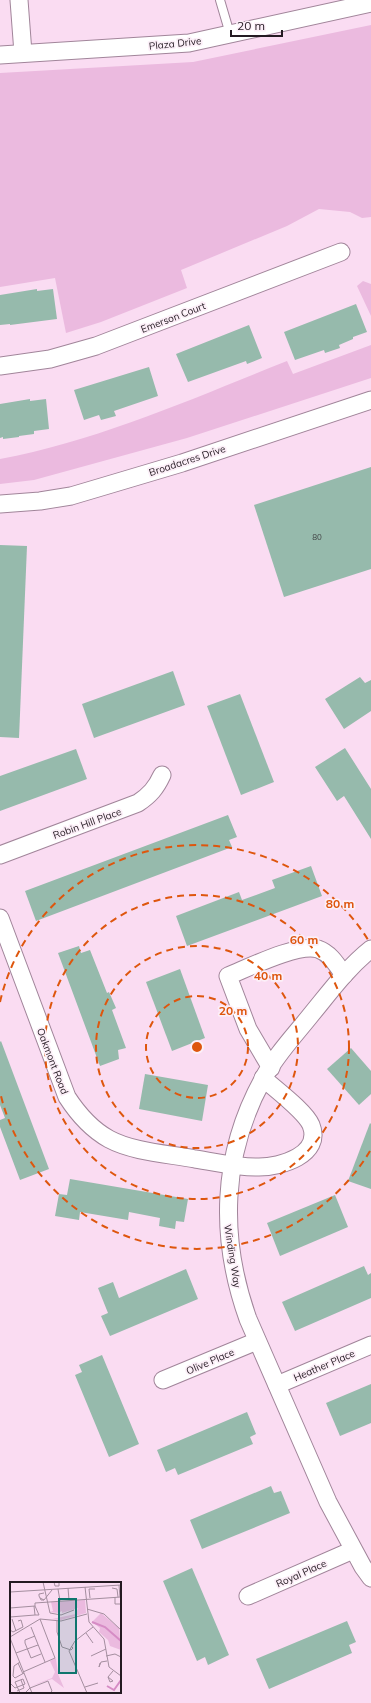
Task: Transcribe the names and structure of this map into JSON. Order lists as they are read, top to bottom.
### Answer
{
  "streets": {
    "street": [
      "Plaza Drive",
      "Emerson Court",
      "Broadacres Drive",
      "Robin Hill Place",
      "Oakmont Road",
      "Winding Way",
      "Olive Place",
      "Heather Place",
      "Royal Place"
    ]
  },
  "crossings": [
    ["Oakmont Road", "Winding Way"],
    ["Winding Way", "Olive Place"],
    ["Winding Way", "Heather Place"],
    ["Winding Way", "Royal Place"]
  ],
  "house_numbers": ["80"],
  "scale_bar": "20 m",
  "rings": [
    "80 m",
    "60 m",
    "40 m",
    "20 m"
  ]
}
